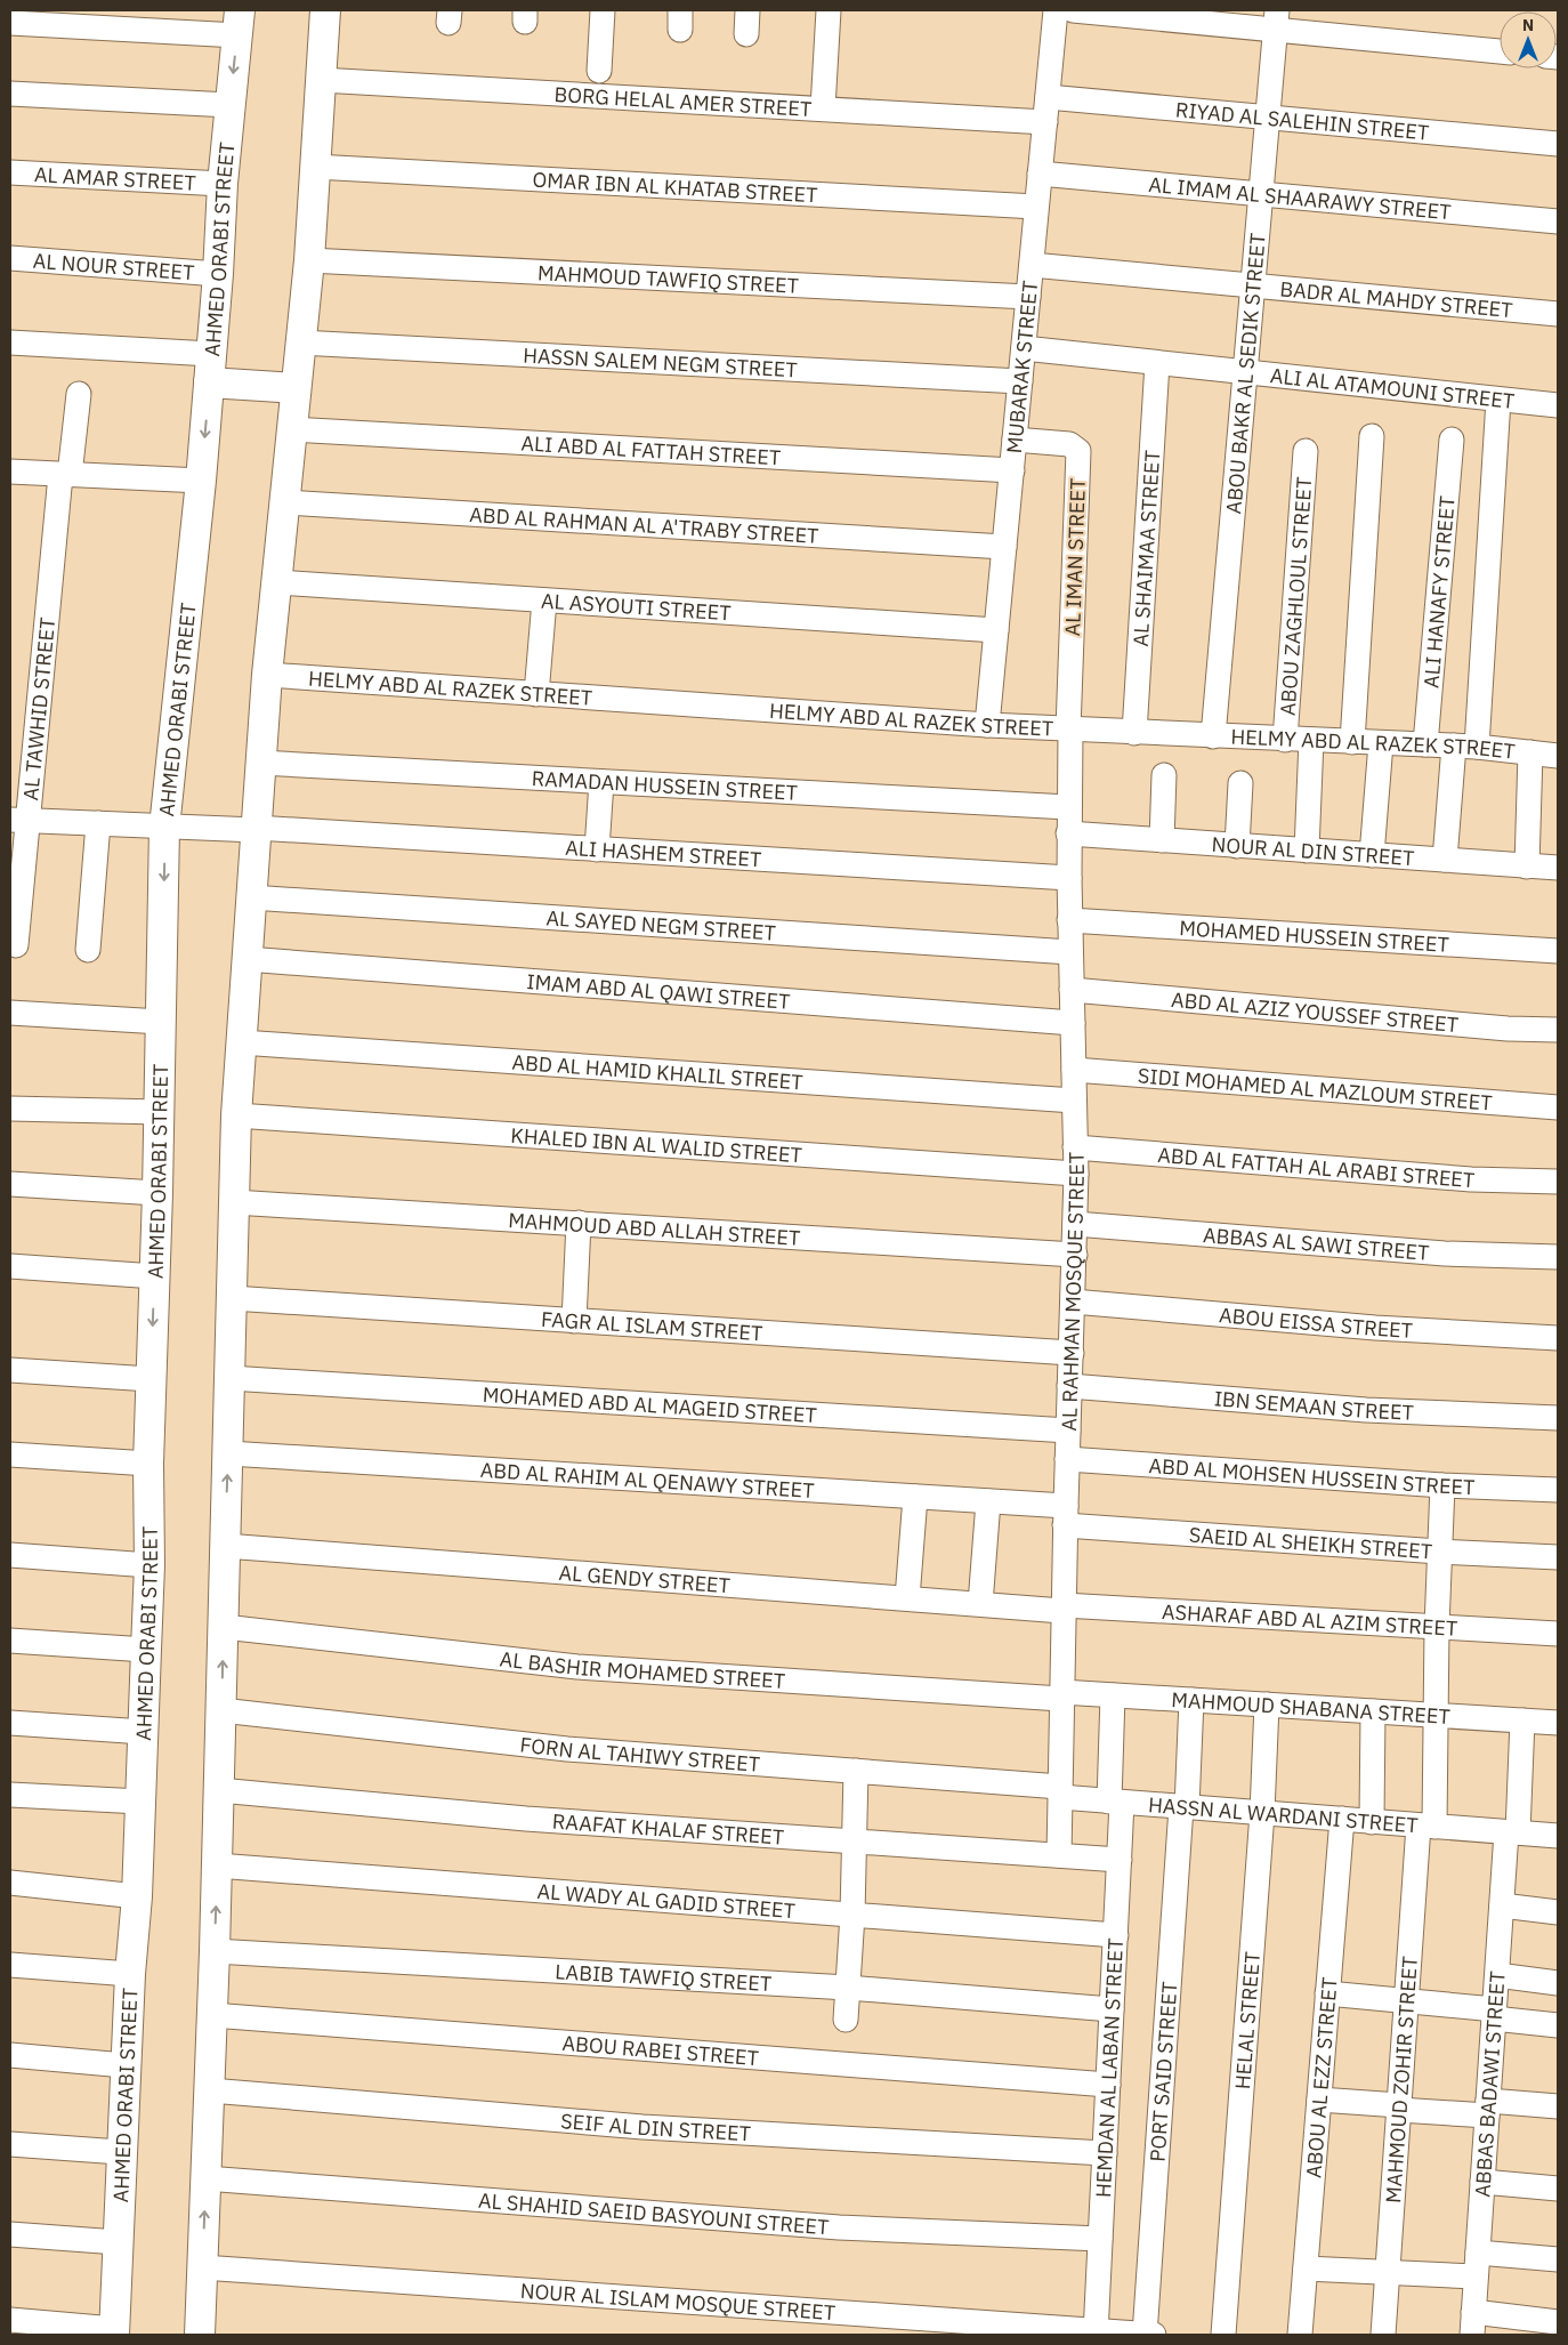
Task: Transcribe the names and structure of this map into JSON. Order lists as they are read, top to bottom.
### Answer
{
  "streets": {
    "street": [
      "BORG HELAL AMER STREET",
      "RIYAD AL SALEHIN STREET",
      "AL AMAR STREET",
      "OMAR IBN AL KHATAB STREET",
      "AL IMAM AL SHAARAWY STREET",
      "AHMED ORABI STREET",
      "AL NOUR STREET",
      "MAHMOUD TAWFIQ STREET",
      "BADR AL MAHDY STREET",
      "HASSN SALEM NEGM STREET",
      "MUBARAK STREET",
      "ABOU BAKR AL SEDIK STREET",
      "ALI AL ATAMOUNI STREET",
      "ALI ABD AL FATTAH STREET",
      "ABD AL RAHMAN AL A'TRABY STREET",
      "AL SHAIMAA STREET",
      "AL IMAN STREET",
      "ALI HANAFY STREET",
      "ABOU ZAGHLOUL STREET",
      "AL ASYOUTI STREET",
      "HELMY ABD AL RAZEK STREET",
      "AL TAWHID STREET",
      "RAMADAN HUSSEIN STREET",
      "NOUR AL DIN STREET",
      "ALI HASHEM STREET",
      "AL SAYED NEGM STREET",
      "MOHAMED HUSSEIN STREET",
      "IMAM ABD AL QAWI STREET",
      "ABD AL AZIZ YOUSSEF STREET",
      "ABD AL HAMID KHALIL STREET",
      "SIDI MOHAMED AL MAZLOUM STREET",
      "KHALED IBN AL WALID STREET",
      "ABD AL FATTAH AL ARABI STREET",
      "MAHMOUD ABD ALLAH STREET",
      "ABBAS AL SAWI STREET",
      "AL RAHMAN MOSQUE STREET",
      "ABOU EISSA STREET",
      "FAGR AL ISLAM STREET",
      "MOHAMED ABD AL MAGEID STREET",
      "IBN SEMAAN STREET",
      "ABD AL MOHSEN HUSSEIN STREET",
      "ABD AL RAHIM AL QENAWY STREET",
      "SAEID AL SHEIKH STREET",
      "AL GENDY STREET",
      "ASHARAF ABD AL AZIM STREET",
      "AL BASHIR MOHAMED STREET",
      "MAHMOUD SHABANA STREET",
      "FORN AL TAHIWY STREET",
      "HASSN AL WARDANI STREET",
      "RAAFAT KHALAF STREET",
      "AL WADY AL GADID STREET",
      "LABIB TAWFIQ STREET",
      "HELAL STREET",
      "ABOU RABEI STREET",
      "HEMDAN AL LABAN STREET",
      "PORT SAID STREET",
      "ABOU AL EZZ STREET",
      "MAHMOUD ZOHIR STREET",
      "ABBAS BADAWI STREET",
      "SEIF AL DIN STREET",
      "AL SHAHID SAEID BASYOUNI STREET",
      "NOUR AL ISLAM MOSQUE STREET"
    ]
  },
  "crossings": [
    ["BORG HELAL AMER STREET", "MUBARAK STREET"],
    ["RIYAD AL SALEHIN STREET", "MUBARAK STREET"],
    ["RIYAD AL SALEHIN STREET", "ABOU BAKR AL SEDIK STREET"],
    ["AL AMAR STREET", "AHMED ORABI STREET"],
    ["OMAR IBN AL KHATAB STREET", "MUBARAK STREET"],
    ["AL IMAM AL SHAARAWY STREET", "MUBARAK STREET"],
    ["AL IMAM AL SHAARAWY STREET", "ABOU BAKR AL SEDIK STREET"],
    ["AHMED ORABI STREET", "AL NOUR STREET"],
    ["AHMED ORABI STREET", "ALI HASHEM STREET"],
    ["MAHMOUD TAWFIQ STREET", "MUBARAK STREET"],
    ["BADR AL MAHDY STREET", "MUBARAK STREET"],
    ["BADR AL MAHDY STREET", "ABOU BAKR AL SEDIK STREET"],
    ["HASSN SALEM NEGM STREET", "MUBARAK STREET"],
    ["MUBARAK STREET", "ALI AL ATAMOUNI STREET"],
    ["MUBARAK STREET", "ALI ABD AL FATTAH STREET"],
    ["MUBARAK STREET", "ABD AL RAHMAN AL A'TRABY STREET"],
    ["MUBARAK STREET", "AL IMAN STREET"],
    ["MUBARAK STREET", "AL ASYOUTI STREET"],
    ["MUBARAK STREET", "HELMY ABD AL RAZEK STREET"],
    ["ABOU BAKR AL SEDIK STREET", "ALI AL ATAMOUNI STREET"],
    ["ABOU BAKR AL SEDIK STREET", "HELMY ABD AL RAZEK STREET"],
    ["ALI AL ATAMOUNI STREET", "AL SHAIMAA STREET"],
    ["AL SHAIMAA STREET", "HELMY ABD AL RAZEK STREET"],
    ["AL IMAN STREET", "HELMY ABD AL RAZEK STREET"],
    ["AL IMAN STREET", "AL RAHMAN MOSQUE STREET"],
    ["ALI HANAFY STREET", "HELMY ABD AL RAZEK STREET"],
    ["ABOU ZAGHLOUL STREET", "HELMY ABD AL RAZEK STREET"],
    ["HELMY ABD AL RAZEK STREET", "AL RAHMAN MOSQUE STREET"],
    ["AL TAWHID STREET", "ALI HASHEM STREET"],
    ["RAMADAN HUSSEIN STREET", "AL RAHMAN MOSQUE STREET"],
    ["NOUR AL DIN STREET", "AL RAHMAN MOSQUE STREET"],
    ["ALI HASHEM STREET", "AL RAHMAN MOSQUE STREET"],
    ["AL SAYED NEGM STREET", "AL RAHMAN MOSQUE STREET"],
    ["MOHAMED HUSSEIN STREET", "AL RAHMAN MOSQUE STREET"],
    ["IMAM ABD AL QAWI STREET", "AL RAHMAN MOSQUE STREET"],
    ["ABD AL AZIZ YOUSSEF STREET", "AL RAHMAN MOSQUE STREET"],
    ["ABD AL HAMID KHALIL STREET", "AL RAHMAN MOSQUE STREET"],
    ["SIDI MOHAMED AL MAZLOUM STREET", "AL RAHMAN MOSQUE STREET"],
    ["KHALED IBN AL WALID STREET", "AL RAHMAN MOSQUE STREET"],
    ["ABD AL FATTAH AL ARABI STREET", "AL RAHMAN MOSQUE STREET"],
    ["MAHMOUD ABD ALLAH STREET", "AL RAHMAN MOSQUE STREET"],
    ["ABBAS AL SAWI STREET", "AL RAHMAN MOSQUE STREET"],
    ["AL RAHMAN MOSQUE STREET", "ABOU EISSA STREET"],
    ["AL RAHMAN MOSQUE STREET", "FAGR AL ISLAM STREET"],
    ["AL RAHMAN MOSQUE STREET", "MOHAMED ABD AL MAGEID STREET"],
    ["AL RAHMAN MOSQUE STREET", "IBN SEMAAN STREET"],
    ["AL RAHMAN MOSQUE STREET", "ABD AL MOHSEN HUSSEIN STREET"],
    ["AL RAHMAN MOSQUE STREET", "ABD AL RAHIM AL QENAWY STREET"],
    ["AL RAHMAN MOSQUE STREET", "SAEID AL SHEIKH STREET"],
    ["AL RAHMAN MOSQUE STREET", "AL GENDY STREET"],
    ["AL RAHMAN MOSQUE STREET", "ASHARAF ABD AL AZIM STREET"],
    ["AL RAHMAN MOSQUE STREET", "AL BASHIR MOHAMED STREET"],
    ["AL RAHMAN MOSQUE STREET", "MAHMOUD SHABANA STREET"],
    ["AL RAHMAN MOSQUE STREET", "FORN AL TAHIWY STREET"],
    ["AL RAHMAN MOSQUE STREET", "HASSN AL WARDANI STREET"],
    ["AL RAHMAN MOSQUE STREET", "RAAFAT KHALAF STREET"],
    ["ABD AL MOHSEN HUSSEIN STREET", "MAHMOUD ZOHIR STREET"],
    ["ABD AL RAHIM AL QENAWY STREET", "SAEID AL SHEIKH STREET"],
    ["SAEID AL SHEIKH STREET", "MAHMOUD ZOHIR STREET"],
    ["AL GENDY STREET", "ASHARAF ABD AL AZIM STREET"],
    ["ASHARAF ABD AL AZIM STREET", "MAHMOUD ZOHIR STREET"],
    ["AL BASHIR MOHAMED STREET", "MAHMOUD SHABANA STREET"],
    ["MAHMOUD SHABANA STREET", "HELAL STREET"],
    ["MAHMOUD SHABANA STREET", "HEMDAN AL LABAN STREET"],
    ["MAHMOUD SHABANA STREET", "PORT SAID STREET"],
    ["MAHMOUD SHABANA STREET", "MAHMOUD ZOHIR STREET"],
    ["MAHMOUD SHABANA STREET", "ABBAS BADAWI STREET"],
    ["FORN AL TAHIWY STREET", "HASSN AL WARDANI STREET"],
    ["HASSN AL WARDANI STREET", "HELAL STREET"],
    ["HASSN AL WARDANI STREET", "HEMDAN AL LABAN STREET"],
    ["HASSN AL WARDANI STREET", "PORT SAID STREET"],
    ["HASSN AL WARDANI STREET", "ABOU AL EZZ STREET"],
    ["HASSN AL WARDANI STREET", "MAHMOUD ZOHIR STREET"],
    ["HASSN AL WARDANI STREET", "ABBAS BADAWI STREET"],
    ["RAAFAT KHALAF STREET", "HEMDAN AL LABAN STREET"],
    ["AL WADY AL GADID STREET", "HEMDAN AL LABAN STREET"],
    ["LABIB TAWFIQ STREET", "HEMDAN AL LABAN STREET"],
    ["ABOU RABEI STREET", "HEMDAN AL LABAN STREET"],
    ["HEMDAN AL LABAN STREET", "SEIF AL DIN STREET"],
    ["HEMDAN AL LABAN STREET", "AL SHAHID SAEID BASYOUNI STREET"],
    ["HEMDAN AL LABAN STREET", "NOUR AL ISLAM MOSQUE STREET"],
    ["PORT SAID STREET", "NOUR AL ISLAM MOSQUE STREET"]
  ],
  "north": "top"
}
